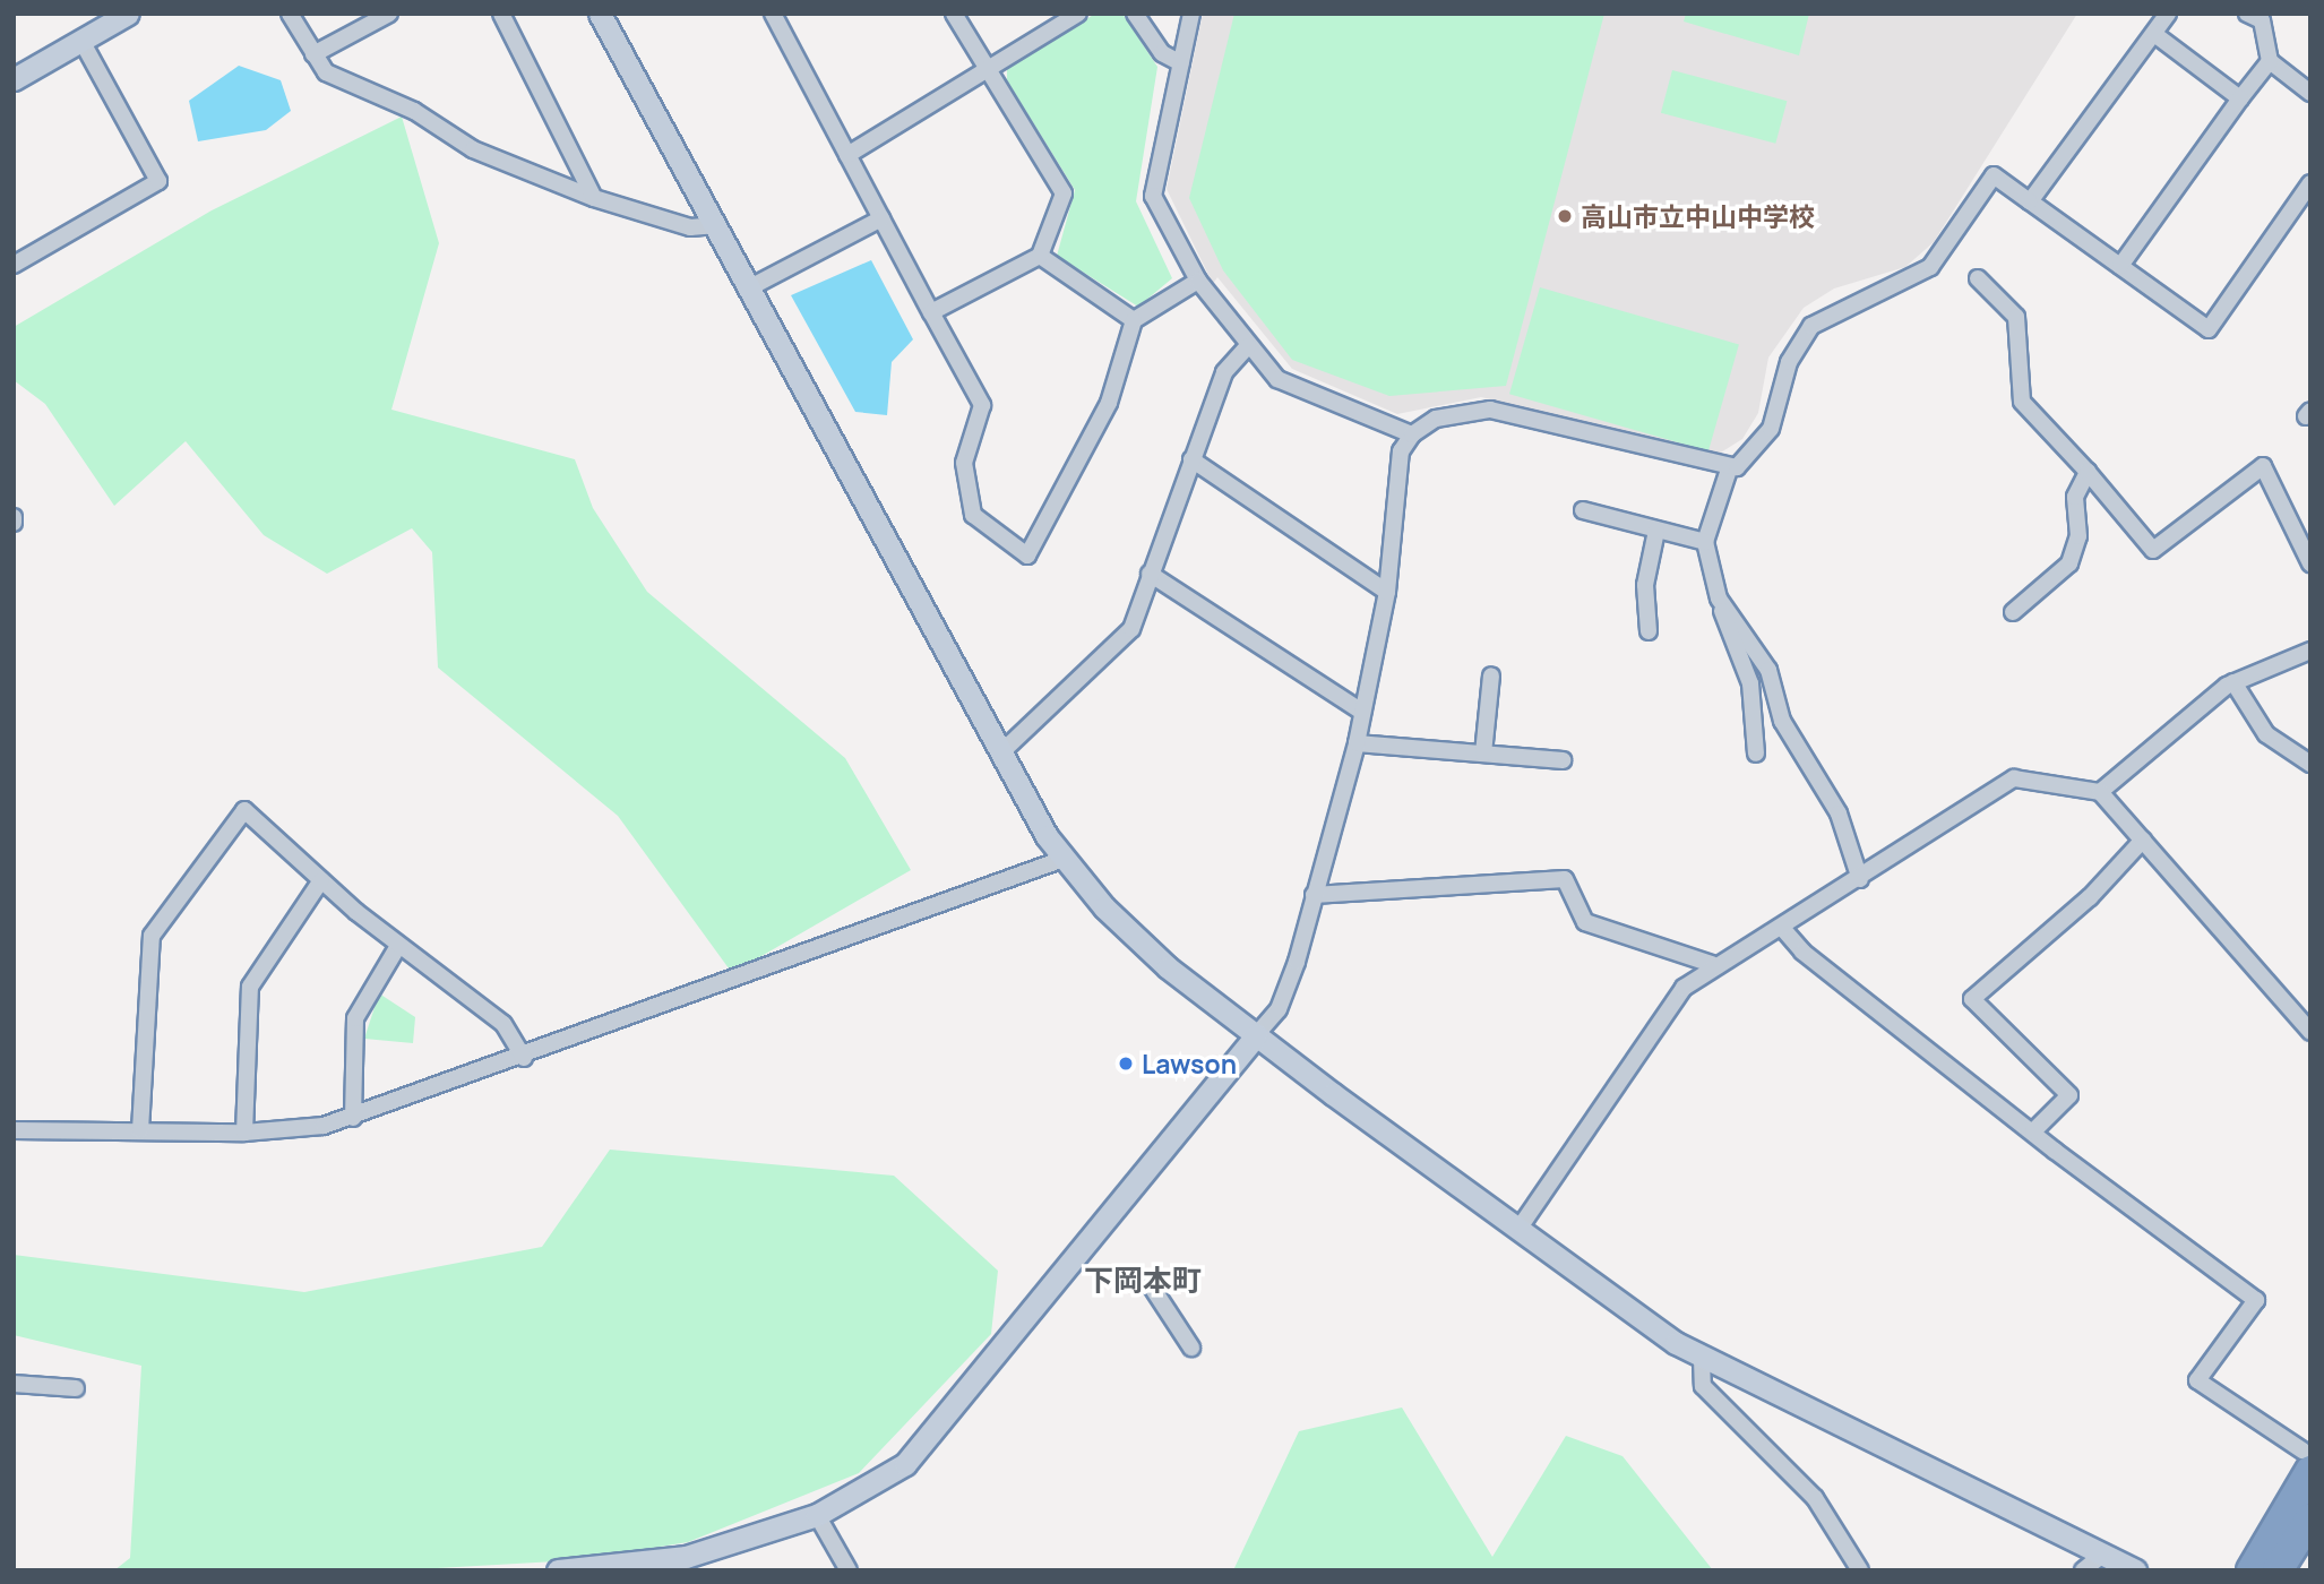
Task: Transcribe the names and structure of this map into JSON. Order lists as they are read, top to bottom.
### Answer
{
  "districts": ["下岡本町"],
  "places": ["高山市立中山中学校", "Lawson"]
}
